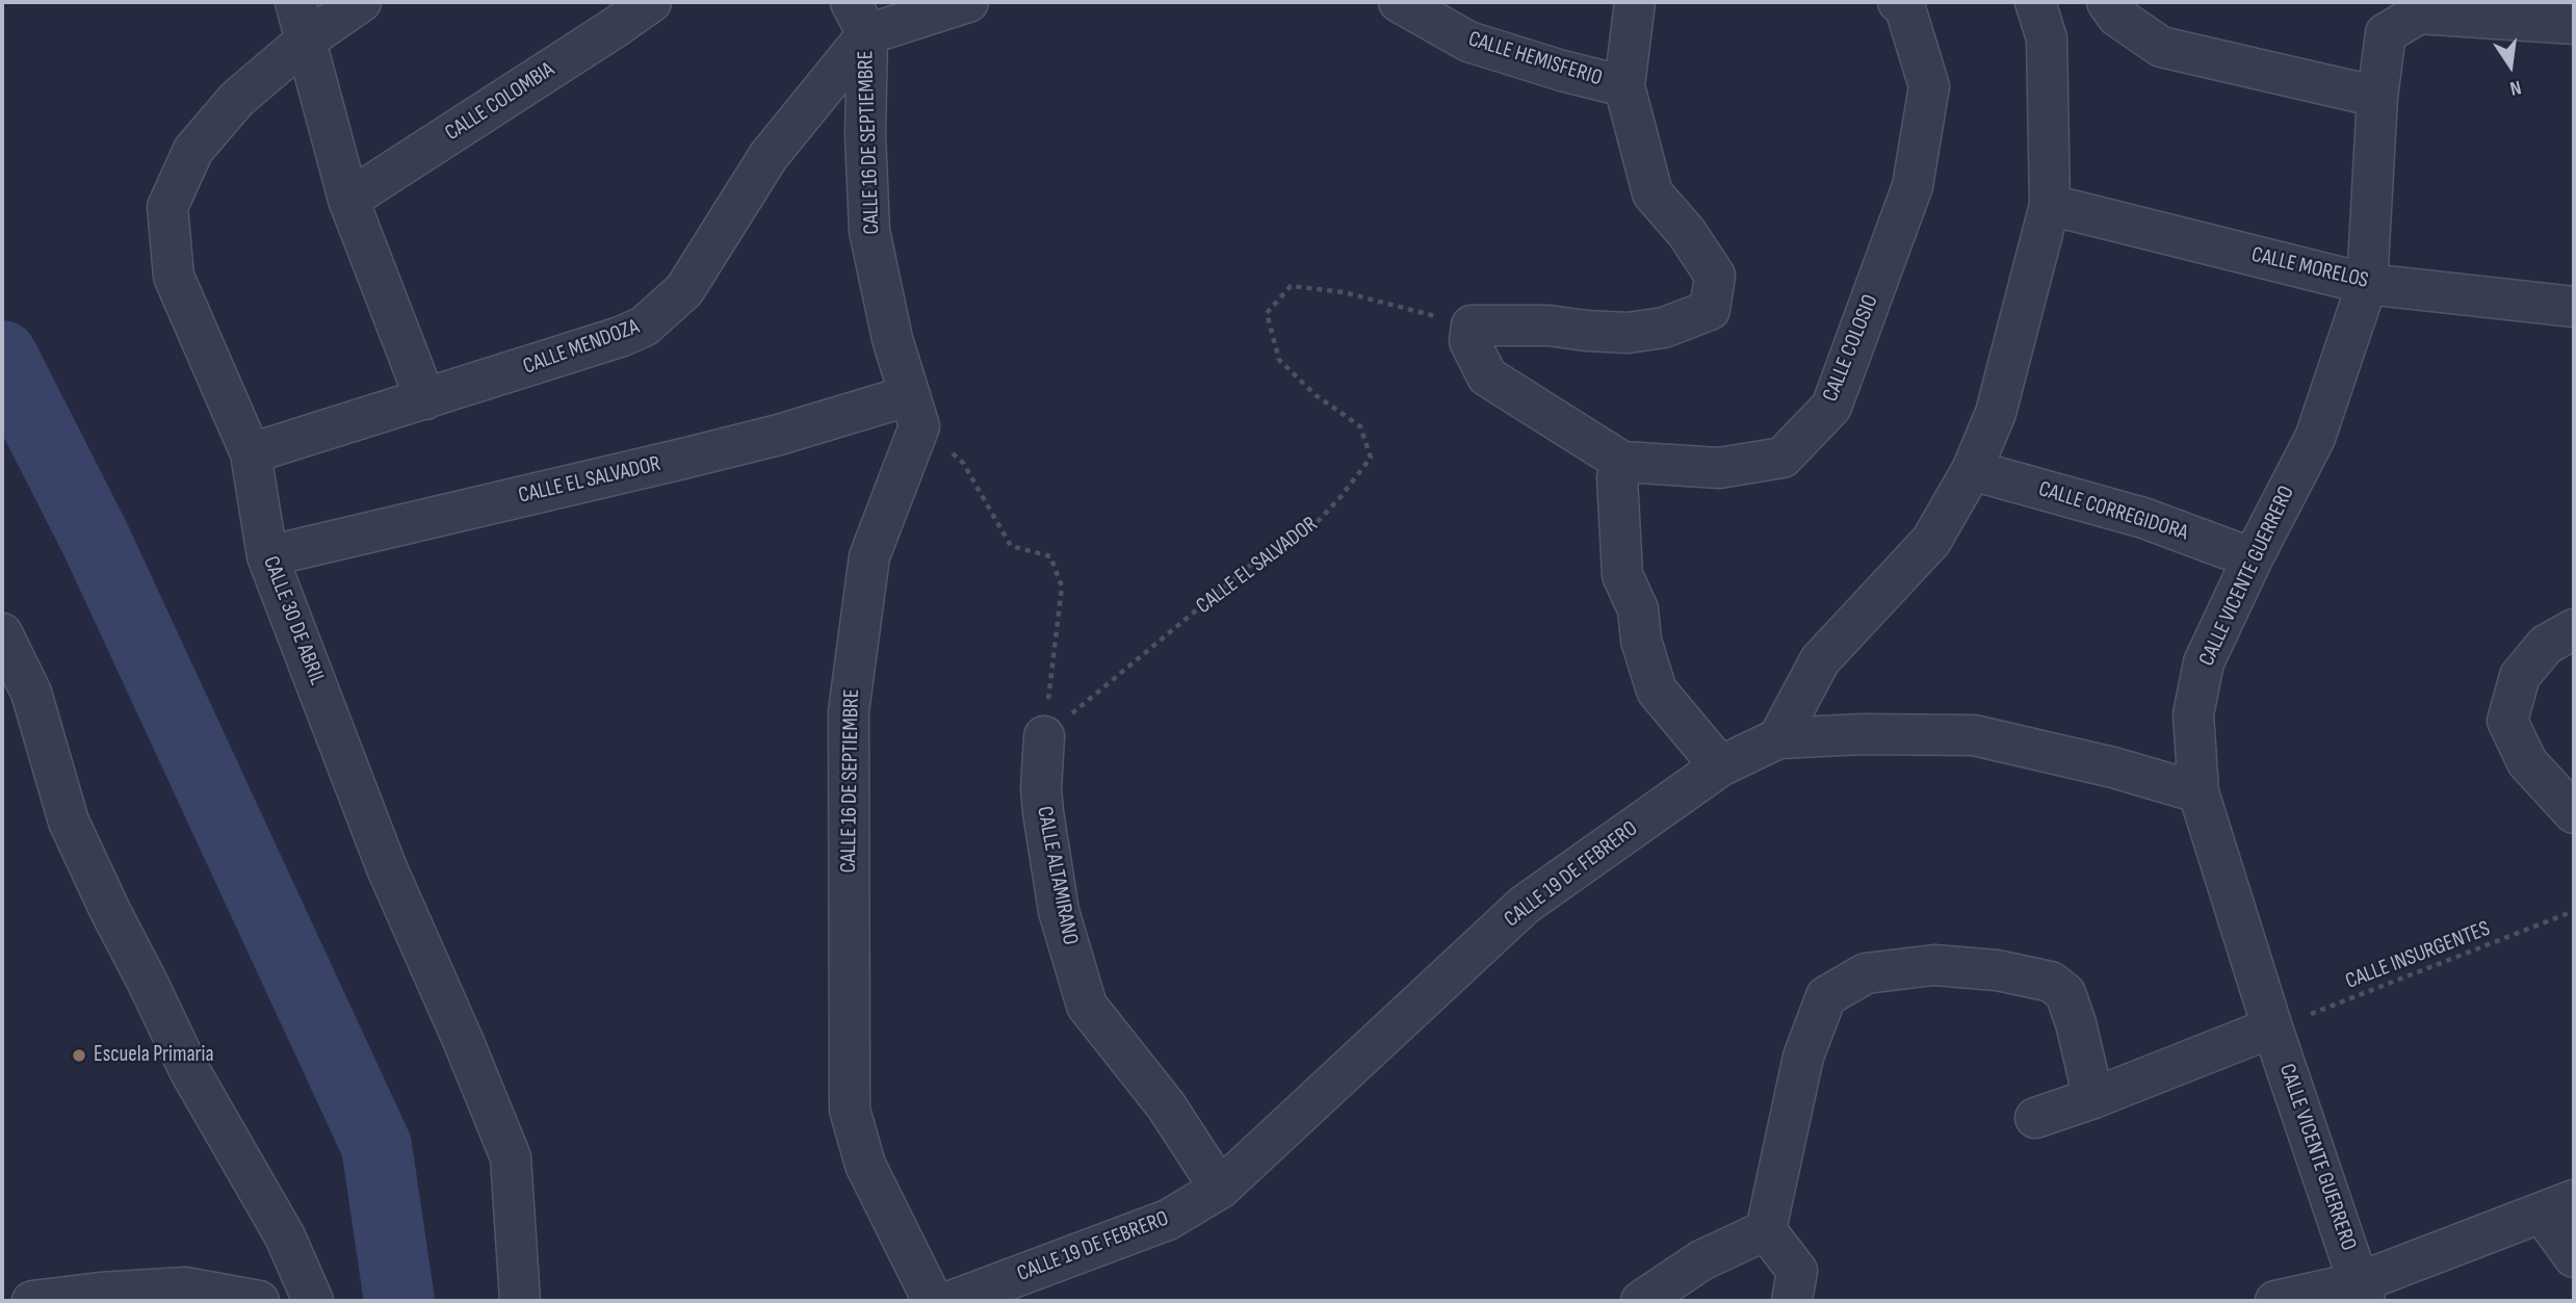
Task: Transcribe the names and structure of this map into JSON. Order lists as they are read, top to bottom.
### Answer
{
  "streets": {
    "street": [
      "CALLE HEMISFERIO",
      "CALLE COLOMBIA",
      "CALLE 16 DE SEPTIEMBRE",
      "CALLE MORELOS",
      "CALLE MENDOZA",
      "CALLE COLOSIO",
      "CALLE EL SALVADOR",
      "CALLE CORREGIDORA",
      "CALLE VICENTE GUERRERO",
      "CALLE 30 DE ABRIL",
      "CALLE 19 DE FEBRERO",
      "CALLE ALTAMIRANO"
    ],
    "path": ["CALLE INSURGENTES"]
  },
  "crossings": [
    ["CALLE HEMISFERIO", "CALLE EL SALVADOR"],
    ["CALLE 16 DE SEPTIEMBRE", "CALLE MENDOZA"],
    ["CALLE 16 DE SEPTIEMBRE", "CALLE EL SALVADOR"],
    ["CALLE MORELOS", "CALLE VICENTE GUERRERO"],
    ["CALLE MENDOZA", "CALLE 30 DE ABRIL"],
    ["CALLE EL SALVADOR", "CALLE 30 DE ABRIL"],
    ["CALLE EL SALVADOR", "CALLE ALTAMIRANO"],
    ["CALLE CORREGIDORA", "CALLE VICENTE GUERRERO"],
    ["CALLE VICENTE GUERRERO", "CALLE 19 DE FEBRERO"],
    ["CALLE VICENTE GUERRERO", "CALLE INSURGENTES"],
    ["CALLE 19 DE FEBRERO", "CALLE ALTAMIRANO"]
  ],
  "places": ["Escuela Primaria"],
  "north": "bottom"
}
